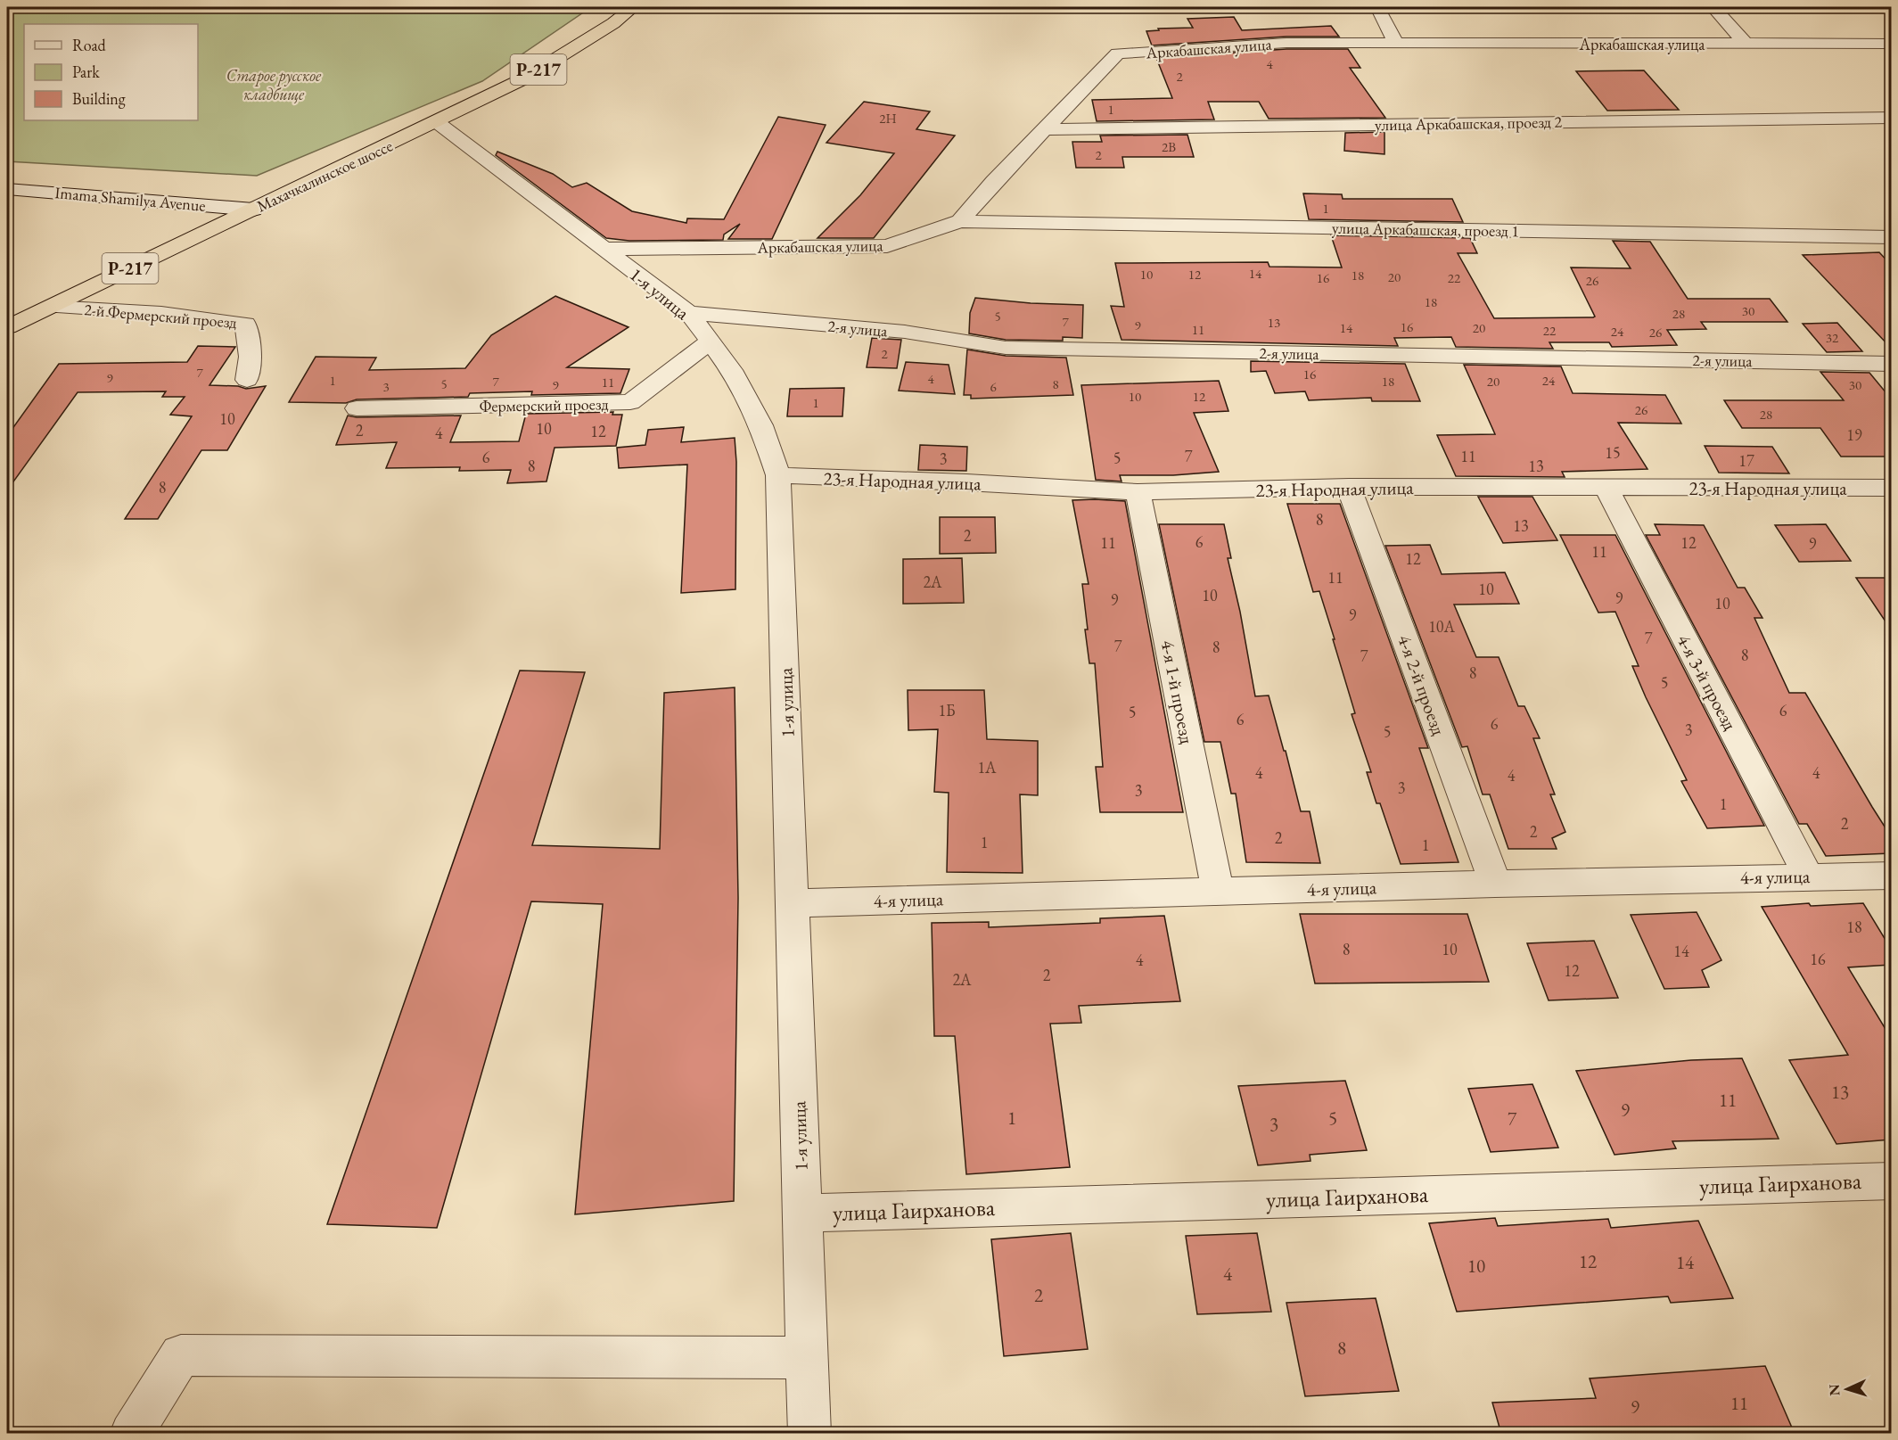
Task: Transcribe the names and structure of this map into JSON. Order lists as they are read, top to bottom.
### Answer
{
  "streets": {
    "highway": ["Р-217", "Махачкалинское шоссе"],
    "street": [
      "Аркабашская улица",
      "улица Аркабашская, проезд 2",
      "Imama Shamilya Avenue",
      "улица Аркабашская, проезд 1",
      "1-я улица",
      "2-й Фермерский проезд",
      "2-я улица",
      "Фермерский проезд",
      "23-я Народная улица",
      "4-я 3-й проезд",
      "4-я 2-й проезд",
      "4-я 1-й проезд",
      "4-я улица",
      "улица Гаирханова"
    ]
  },
  "crossings": [
    ["Аркабашская улица", "улица Аркабашская, проезд 2"],
    ["Аркабашская улица", "улица Аркабашская, проезд 1"],
    ["Аркабашская улица", "1-я улица"],
    ["Махачкалинское шоссе", "Imama Shamilya Avenue"],
    ["Махачкалинское шоссе", "1-я улица"],
    ["Махачкалинское шоссе", "2-й Фермерский проезд"],
    ["1-я улица", "2-я улица"],
    ["1-я улица", "Фермерский проезд"],
    ["1-я улица", "23-я Народная улица"],
    ["1-я улица", "4-я улица"],
    ["1-я улица", "улица Гаирханова"],
    ["23-я Народная улица", "4-я 3-й проезд"],
    ["23-я Народная улица", "4-я 2-й проезд"],
    ["23-я Народная улица", "4-я 1-й проезд"],
    ["4-я 3-й проезд", "4-я улица"],
    ["4-я 2-й проезд", "4-я улица"],
    ["4-я 1-й проезд", "4-я улица"]
  ],
  "parks": ["Старое русское кладбище"],
  "house_numbers": [
    "4",
    "2",
    "1",
    "2Н",
    "2В",
    "2",
    "1",
    "14",
    "10",
    "12",
    "18",
    "20",
    "16",
    "22",
    "26",
    "18",
    "30",
    "28",
    "5",
    "7",
    "13",
    "9",
    "16",
    "14",
    "20",
    "11",
    "22",
    "24",
    "26",
    "32",
    "2",
    "7",
    "16",
    "9",
    "4",
    "1",
    "24",
    "7",
    "18",
    "20",
    "11",
    "5",
    "8",
    "9",
    "30",
    "3",
    "6",
    "10",
    "12",
    "1",
    "26",
    "28",
    "10",
    "10",
    "2",
    "12",
    "4",
    "19",
    "15",
    "7",
    "11",
    "6",
    "5",
    "3",
    "17",
    "8",
    "13",
    "8",
    "8",
    "13",
    "2",
    "6",
    "11",
    "12",
    "9",
    "11",
    "12",
    "11",
    "2А",
    "10",
    "10",
    "9",
    "9",
    "10",
    "9",
    "10А",
    "7",
    "7",
    "8",
    "8",
    "7",
    "8",
    "5",
    "1Б",
    "6",
    "5",
    "6",
    "6",
    "3",
    "5",
    "1А",
    "4",
    "4",
    "4",
    "3",
    "3",
    "1",
    "2",
    "2",
    "2",
    "1",
    "1",
    "18",
    "8",
    "10",
    "14",
    "16",
    "4",
    "12",
    "2",
    "2А",
    "13",
    "11",
    "9",
    "1",
    "5",
    "7",
    "3",
    "12",
    "14",
    "10",
    "4",
    "2",
    "8",
    "11",
    "9"
  ],
  "legend": ["Road", "Park", "Building"],
  "north": "left"
}
